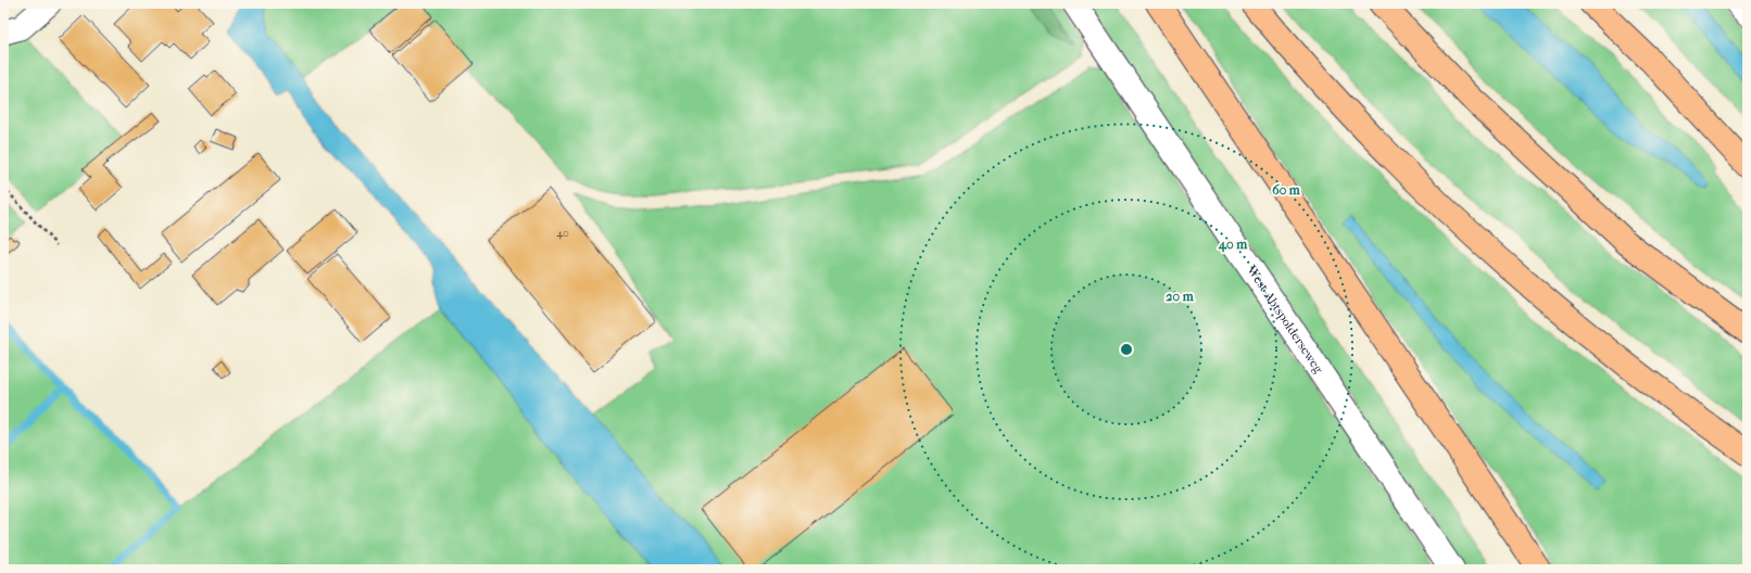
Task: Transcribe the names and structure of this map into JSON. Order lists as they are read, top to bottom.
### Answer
{
  "streets": {
    "street": ["West-Abtspolderseweg"]
  },
  "house_numbers": ["40"],
  "rings": ["60 m", "40 m", "20 m"]
}
